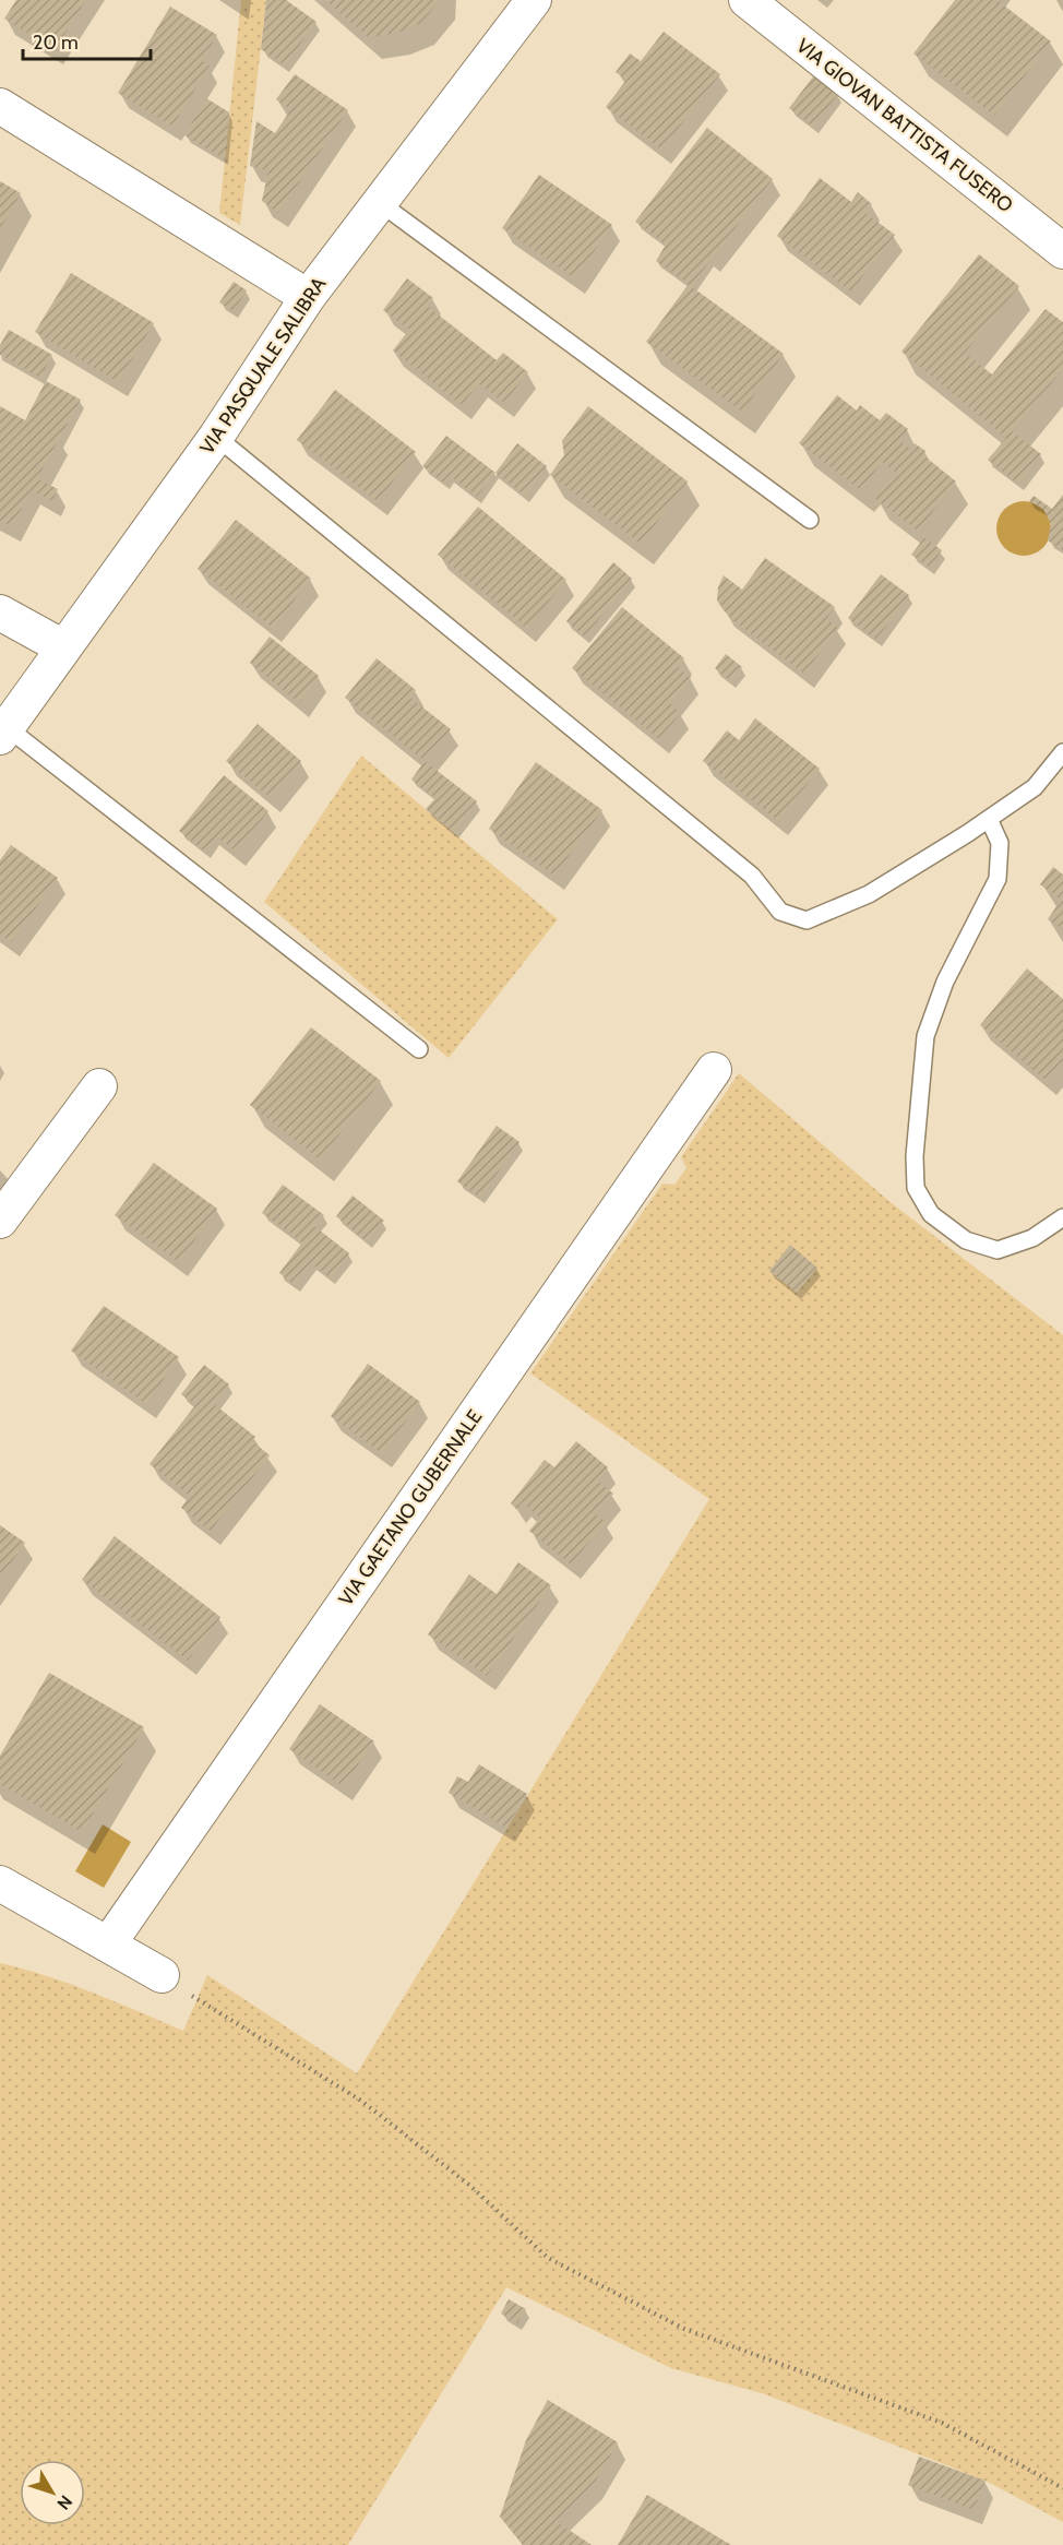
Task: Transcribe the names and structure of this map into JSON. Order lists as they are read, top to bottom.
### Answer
{
  "streets": {
    "street": ["VIA GIOVAN BATTISTA FUSERO", "VIA PASQUALE SALIBRA", "VIA GAETANO GUBERNALE"]
  },
  "scale_bar": "20 m",
  "north": "bottom right"
}
